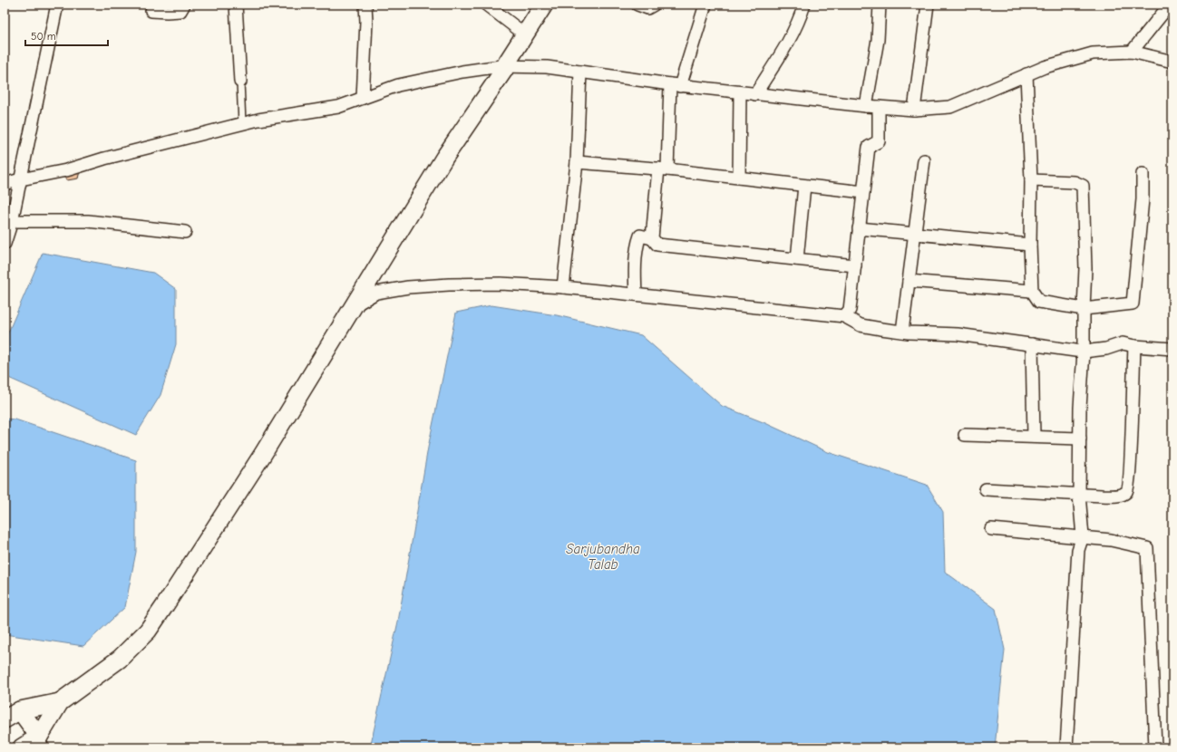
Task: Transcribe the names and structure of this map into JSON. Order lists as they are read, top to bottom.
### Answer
{
  "water": ["Sarjubandha Talab"],
  "scale_bar": "50 m"
}
